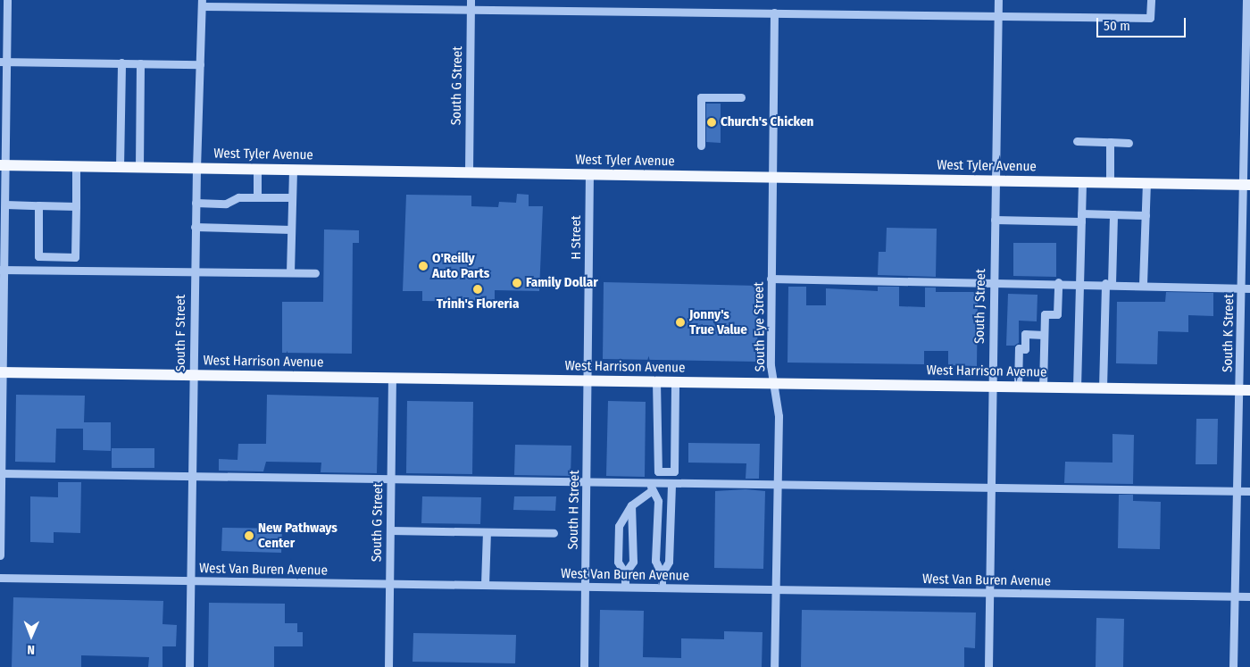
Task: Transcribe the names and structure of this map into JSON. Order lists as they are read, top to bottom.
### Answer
{
  "streets": {
    "main road": ["West Tyler Avenue", "West Harrison Avenue"],
    "street": [
      "South G Street",
      "H Street",
      "South J Street",
      "South Eye Street",
      "South F Street",
      "South K Street",
      "South H Street",
      "West Van Buren Avenue"
    ]
  },
  "crossings": [
    ["South G Street", "West Tyler Avenue"],
    ["South G Street", "West Harrison Avenue"],
    ["South G Street", "West Van Buren Avenue"],
    ["West Tyler Avenue", "H Street"],
    ["West Tyler Avenue", "South J Street"],
    ["West Tyler Avenue", "South Eye Street"],
    ["West Tyler Avenue", "South F Street"],
    ["West Tyler Avenue", "South K Street"],
    ["H Street", "West Harrison Avenue"],
    ["H Street", "South H Street"],
    ["South J Street", "West Harrison Avenue"],
    ["South J Street", "West Van Buren Avenue"],
    ["South Eye Street", "West Harrison Avenue"],
    ["South Eye Street", "West Van Buren Avenue"],
    ["South F Street", "West Harrison Avenue"],
    ["South F Street", "West Van Buren Avenue"],
    ["South K Street", "West Harrison Avenue"],
    ["South K Street", "West Van Buren Avenue"],
    ["West Harrison Avenue", "South H Street"],
    ["South H Street", "West Van Buren Avenue"]
  ],
  "places": [
    "Church's Chicken",
    "O'Reilly Auto Parts",
    "Family Dollar",
    "Trinh's Floreria",
    "Jonny's True Value",
    "New Pathways Center"
  ],
  "scale_bar": "50 m",
  "north": "bottom"
}
